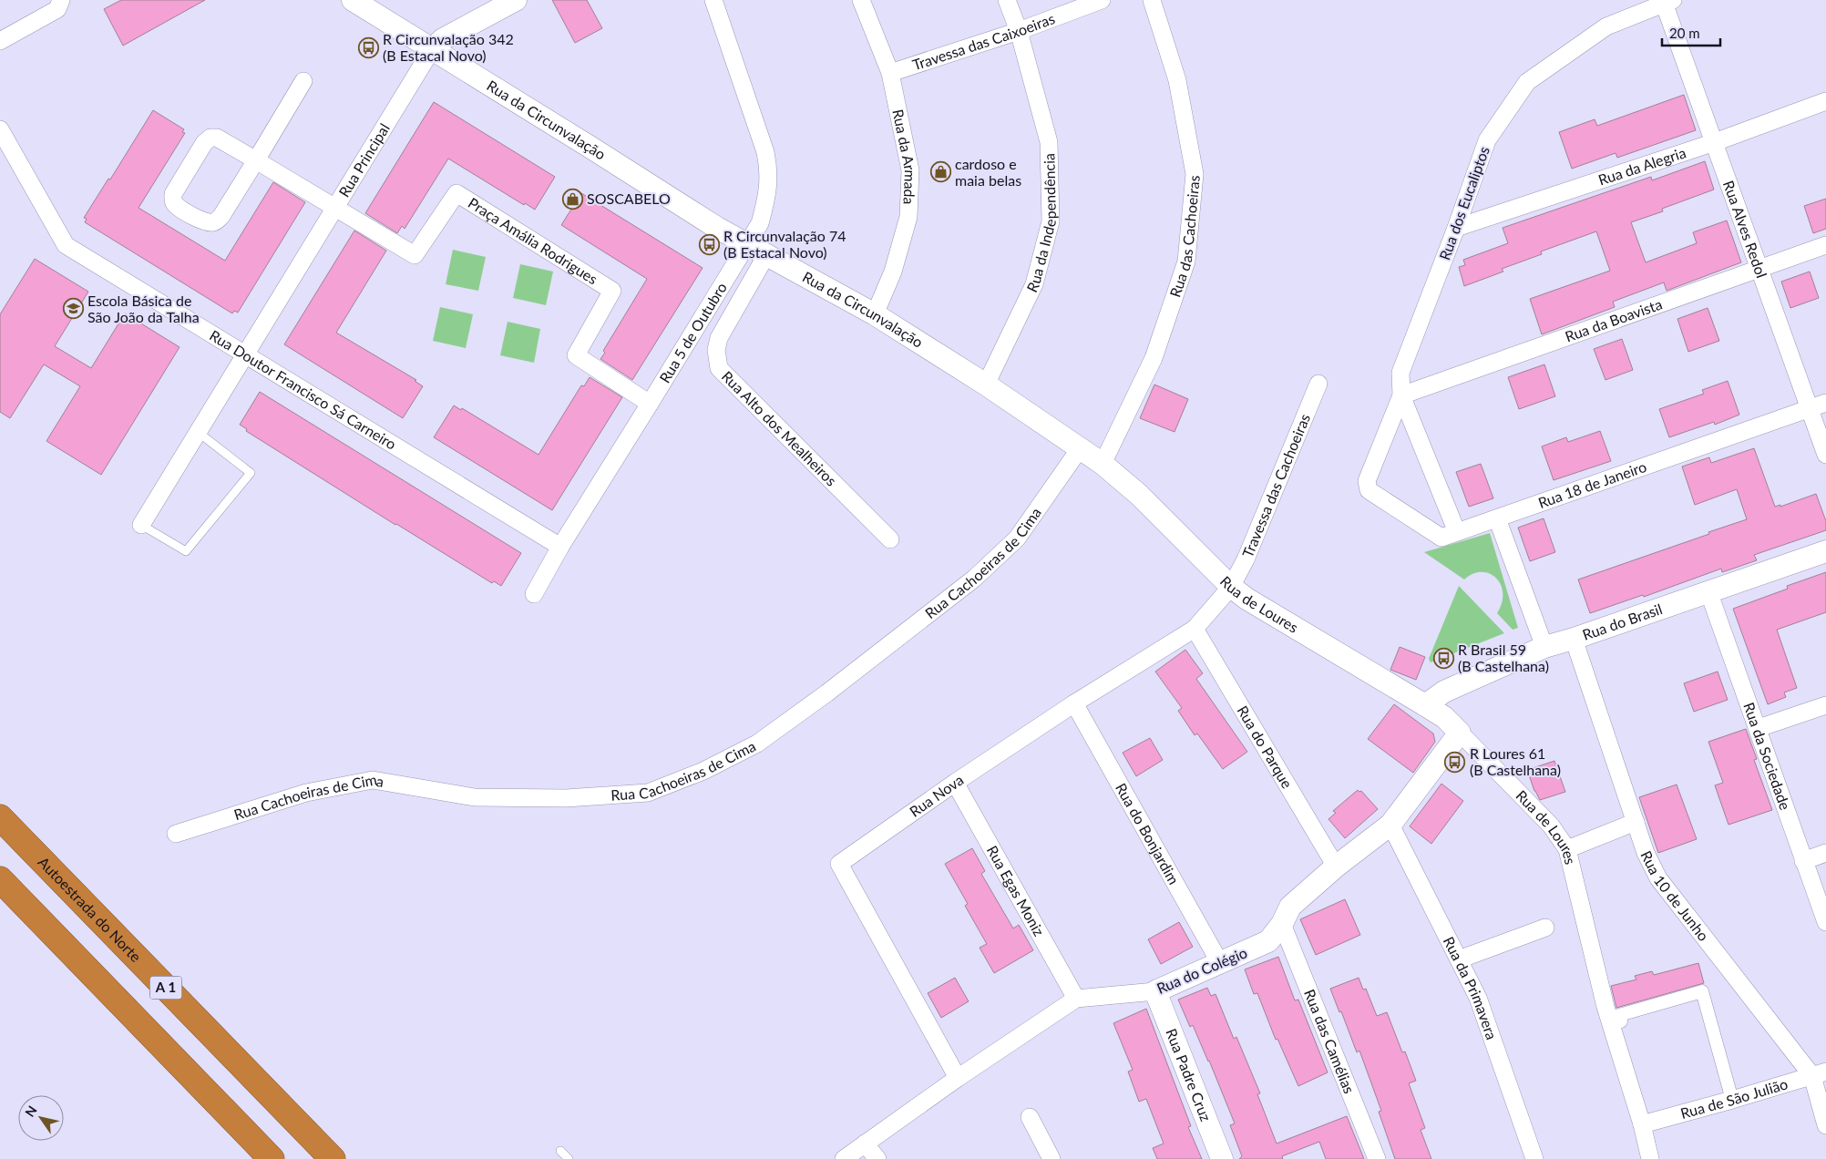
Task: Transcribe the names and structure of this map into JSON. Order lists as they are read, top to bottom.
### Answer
{
  "streets": {
    "highway": ["Autoestrada do Norte", "A 1"],
    "street": [
      "Travessa das Caixoeiras",
      "Rua da Circunvalação",
      "Rua da Armada",
      "Rua Principal",
      "Rua da Alegria",
      "Rua dos Eucaliptos",
      "Rua da Independência",
      "Rua Alves Redol",
      "Rua das Cachoeiras",
      "Praça Amália Rodrigues",
      "Rua da Boavista",
      "Rua 5 de Outubro",
      "Rua Doutor Francisco Sá Carneiro",
      "Rua Alto dos Mealheiros",
      "Rua 18 de Janeiro",
      "Travessa das Cachoeiras",
      "Rua Cachoeiras de Cima",
      "Rua de Loures",
      "Rua do Brasil",
      "Rua do Parque",
      "Rua da Sociedade",
      "Rua Nova",
      "Rua do Bonjardim",
      "Rua Egas Moniz",
      "Rua 10 de Junho",
      "Rua do Colégio",
      "Rua da Primavera",
      "Rua das Camélias",
      "Rua Padre Cruz",
      "Rua de São Julião"
    ]
  },
  "crossings": [
    ["Travessa das Caixoeiras", "Rua da Armada"],
    ["Travessa das Caixoeiras", "Rua da Independência"],
    ["Rua da Circunvalação", "Rua da Armada"],
    ["Rua da Circunvalação", "Rua Principal"],
    ["Rua da Circunvalação", "Rua da Independência"],
    ["Rua da Circunvalação", "Rua das Cachoeiras"],
    ["Rua da Circunvalação", "Rua 5 de Outubro"],
    ["Rua da Circunvalação", "Rua Alto dos Mealheiros"],
    ["Rua da Circunvalação", "Rua Cachoeiras de Cima"],
    ["Rua da Circunvalação", "Rua de Loures"],
    ["Rua Principal", "Praça Amália Rodrigues"],
    ["Rua Principal", "Rua Doutor Francisco Sá Carneiro"],
    ["Rua da Alegria", "Rua dos Eucaliptos"],
    ["Rua da Alegria", "Rua Alves Redol"],
    ["Rua dos Eucaliptos", "Rua Alves Redol"],
    ["Rua dos Eucaliptos", "Rua da Boavista"],
    ["Rua dos Eucaliptos", "Rua 18 de Janeiro"],
    ["Rua Alves Redol", "Rua da Boavista"],
    ["Rua Alves Redol", "Rua 18 de Janeiro"],
    ["Praça Amália Rodrigues", "Rua 5 de Outubro"],
    ["Rua 5 de Outubro", "Rua Doutor Francisco Sá Carneiro"],
    ["Travessa das Cachoeiras", "Rua de Loures"],
    ["Travessa das Cachoeiras", "Rua Nova"],
    ["Rua de Loures", "Rua do Brasil"],
    ["Rua de Loures", "Rua Nova"],
    ["Rua de Loures", "Rua do Colégio"],
    ["Rua de Loures", "Rua de São Julião"],
    ["Rua do Brasil", "Rua da Sociedade"],
    ["Rua do Brasil", "Rua 10 de Junho"],
    ["Rua do Parque", "Rua Nova"],
    ["Rua do Parque", "Rua do Colégio"],
    ["Rua Nova", "Rua do Bonjardim"],
    ["Rua Nova", "Rua Egas Moniz"],
    ["Rua Nova", "Rua do Colégio"],
    ["Rua do Bonjardim", "Rua do Colégio"],
    ["Rua Egas Moniz", "Rua do Colégio"],
    ["Rua 10 de Junho", "Rua de São Julião"],
    ["Rua do Colégio", "Rua da Primavera"],
    ["Rua do Colégio", "Rua das Camélias"],
    ["Rua do Colégio", "Rua Padre Cruz"]
  ],
  "places": {
    "bus stop": [
      "R Circunvalação 342 (B Estacal Novo)",
      "R Circunvalação 74 (B Estacal Novo)",
      "R Brasil 59 (B Castelhana)",
      "R Loures 61 (B Castelhana)"
    ],
    "shop": ["cardoso e maia belas", "SOSCABELO"],
    "school or university": ["Escola Básica de São João da Talha"]
  },
  "scale_bar": "20 m",
  "north": "top left"
}
